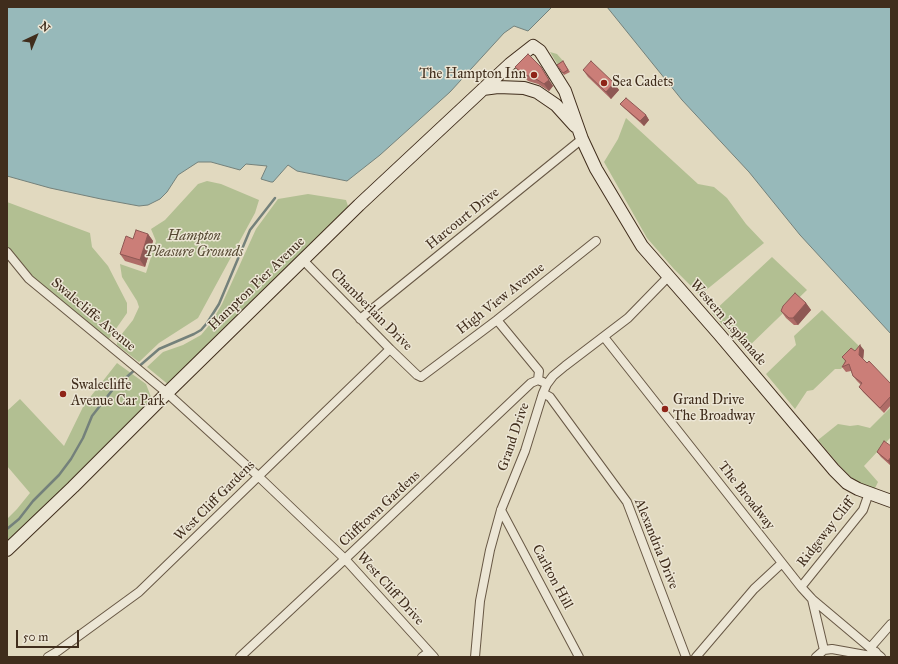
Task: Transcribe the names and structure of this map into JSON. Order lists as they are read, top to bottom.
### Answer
{
  "streets": {
    "street": [
      "Harcourt Drive",
      "Hampton Pier Avenue",
      "High View Avenue",
      "Chamberlain Drive",
      "Swalecliffe Avenue",
      "Western Esplanade",
      "Grand Drive",
      "The Broadway",
      "West Cliff Gardens",
      "Clifftown Gardens",
      "Ridgeway Cliff",
      "Alexandria Drive",
      "Carlton Hill",
      "West Cliff Drive"
    ]
  },
  "crossings": [
    ["Harcourt Drive", "Chamberlain Drive"],
    ["Harcourt Drive", "Western Esplanade"],
    ["Hampton Pier Avenue", "Chamberlain Drive"],
    ["Hampton Pier Avenue", "Swalecliffe Avenue"],
    ["Hampton Pier Avenue", "Western Esplanade"],
    ["Hampton Pier Avenue", "West Cliff Drive"],
    ["High View Avenue", "Chamberlain Drive"],
    ["Chamberlain Drive", "West Cliff Gardens"],
    ["Swalecliffe Avenue", "West Cliff Drive"],
    ["Western Esplanade", "Grand Drive"],
    ["Western Esplanade", "Ridgeway Cliff"],
    ["Grand Drive", "The Broadway"],
    ["Grand Drive", "Alexandria Drive"],
    ["Grand Drive", "Carlton Hill"],
    ["The Broadway", "Ridgeway Cliff"],
    ["West Cliff Gardens", "West Cliff Drive"],
    ["Clifftown Gardens", "West Cliff Drive"]
  ],
  "parks": ["Hampton Pleasure Grounds"],
  "places": [
    "The Hampton Inn",
    "Sea Cadets",
    "Swalecliffe Avenue Car Park",
    "Grand Drive The Broadway"
  ],
  "scale_bar": "50 m",
  "north": "top right"
}
